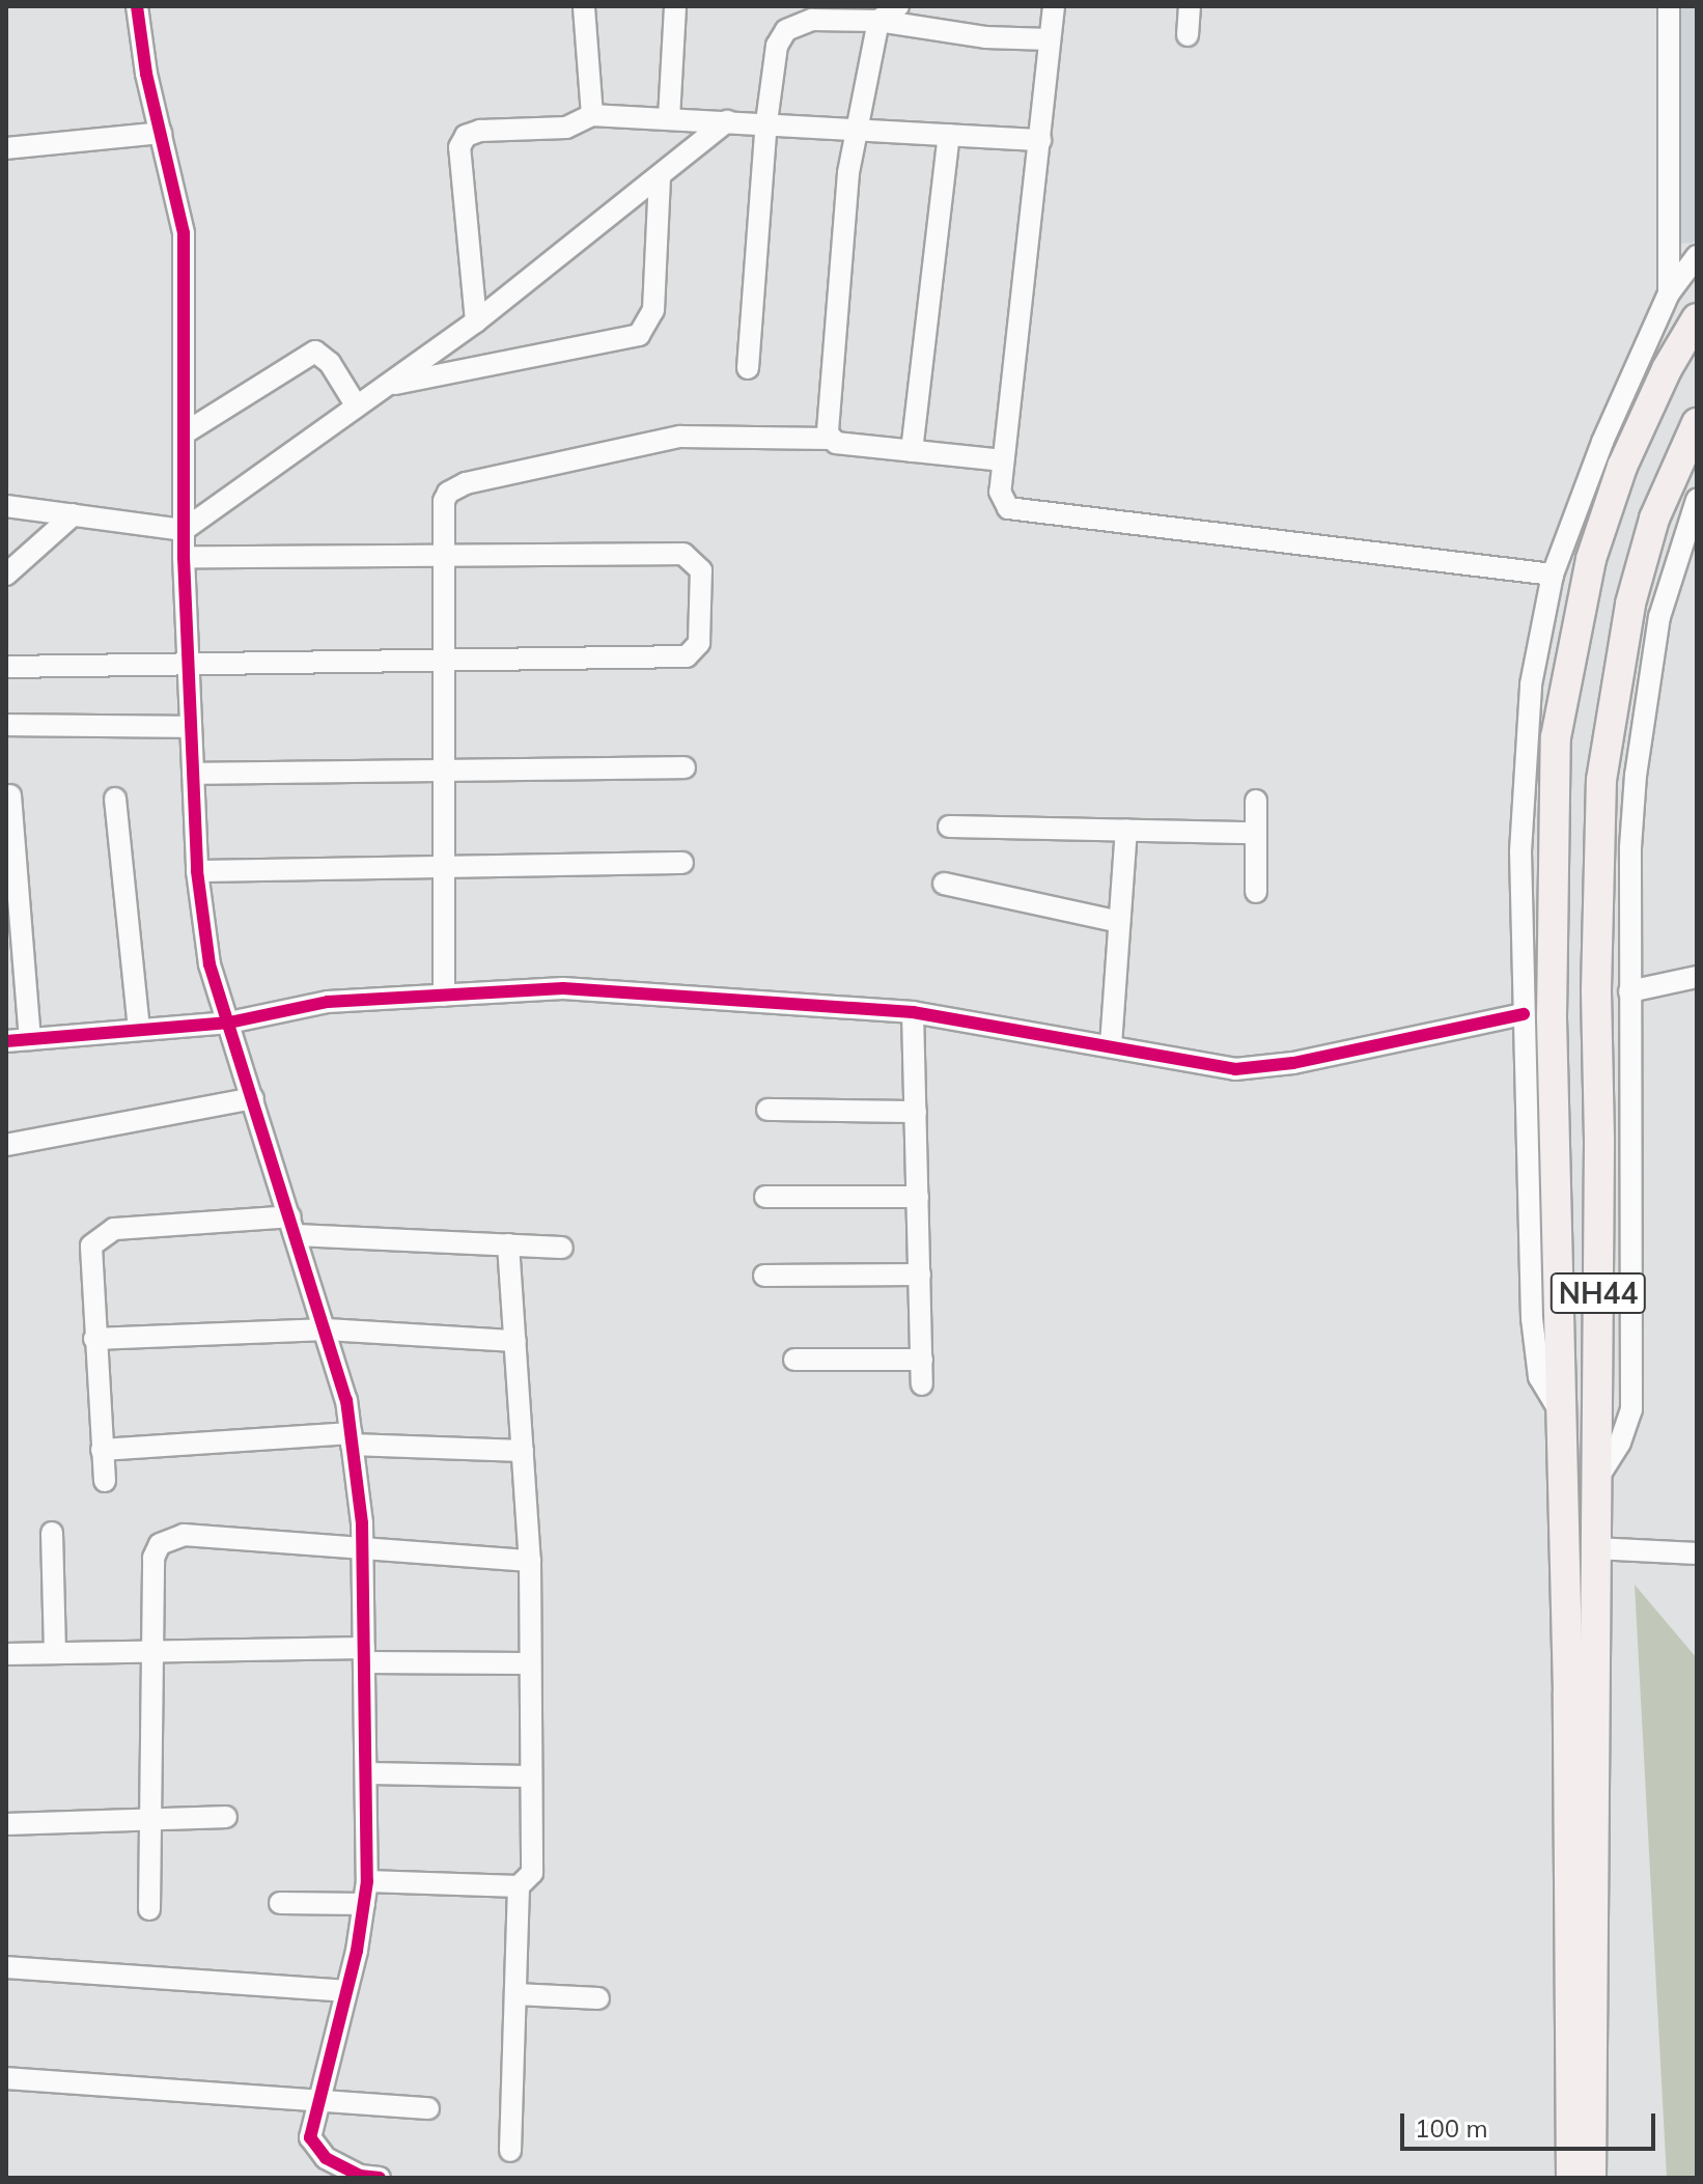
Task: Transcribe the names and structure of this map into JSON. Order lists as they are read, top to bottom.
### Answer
{
  "streets": {
    "highway": ["NH44"]
  },
  "scale_bar": "100 m"
}
